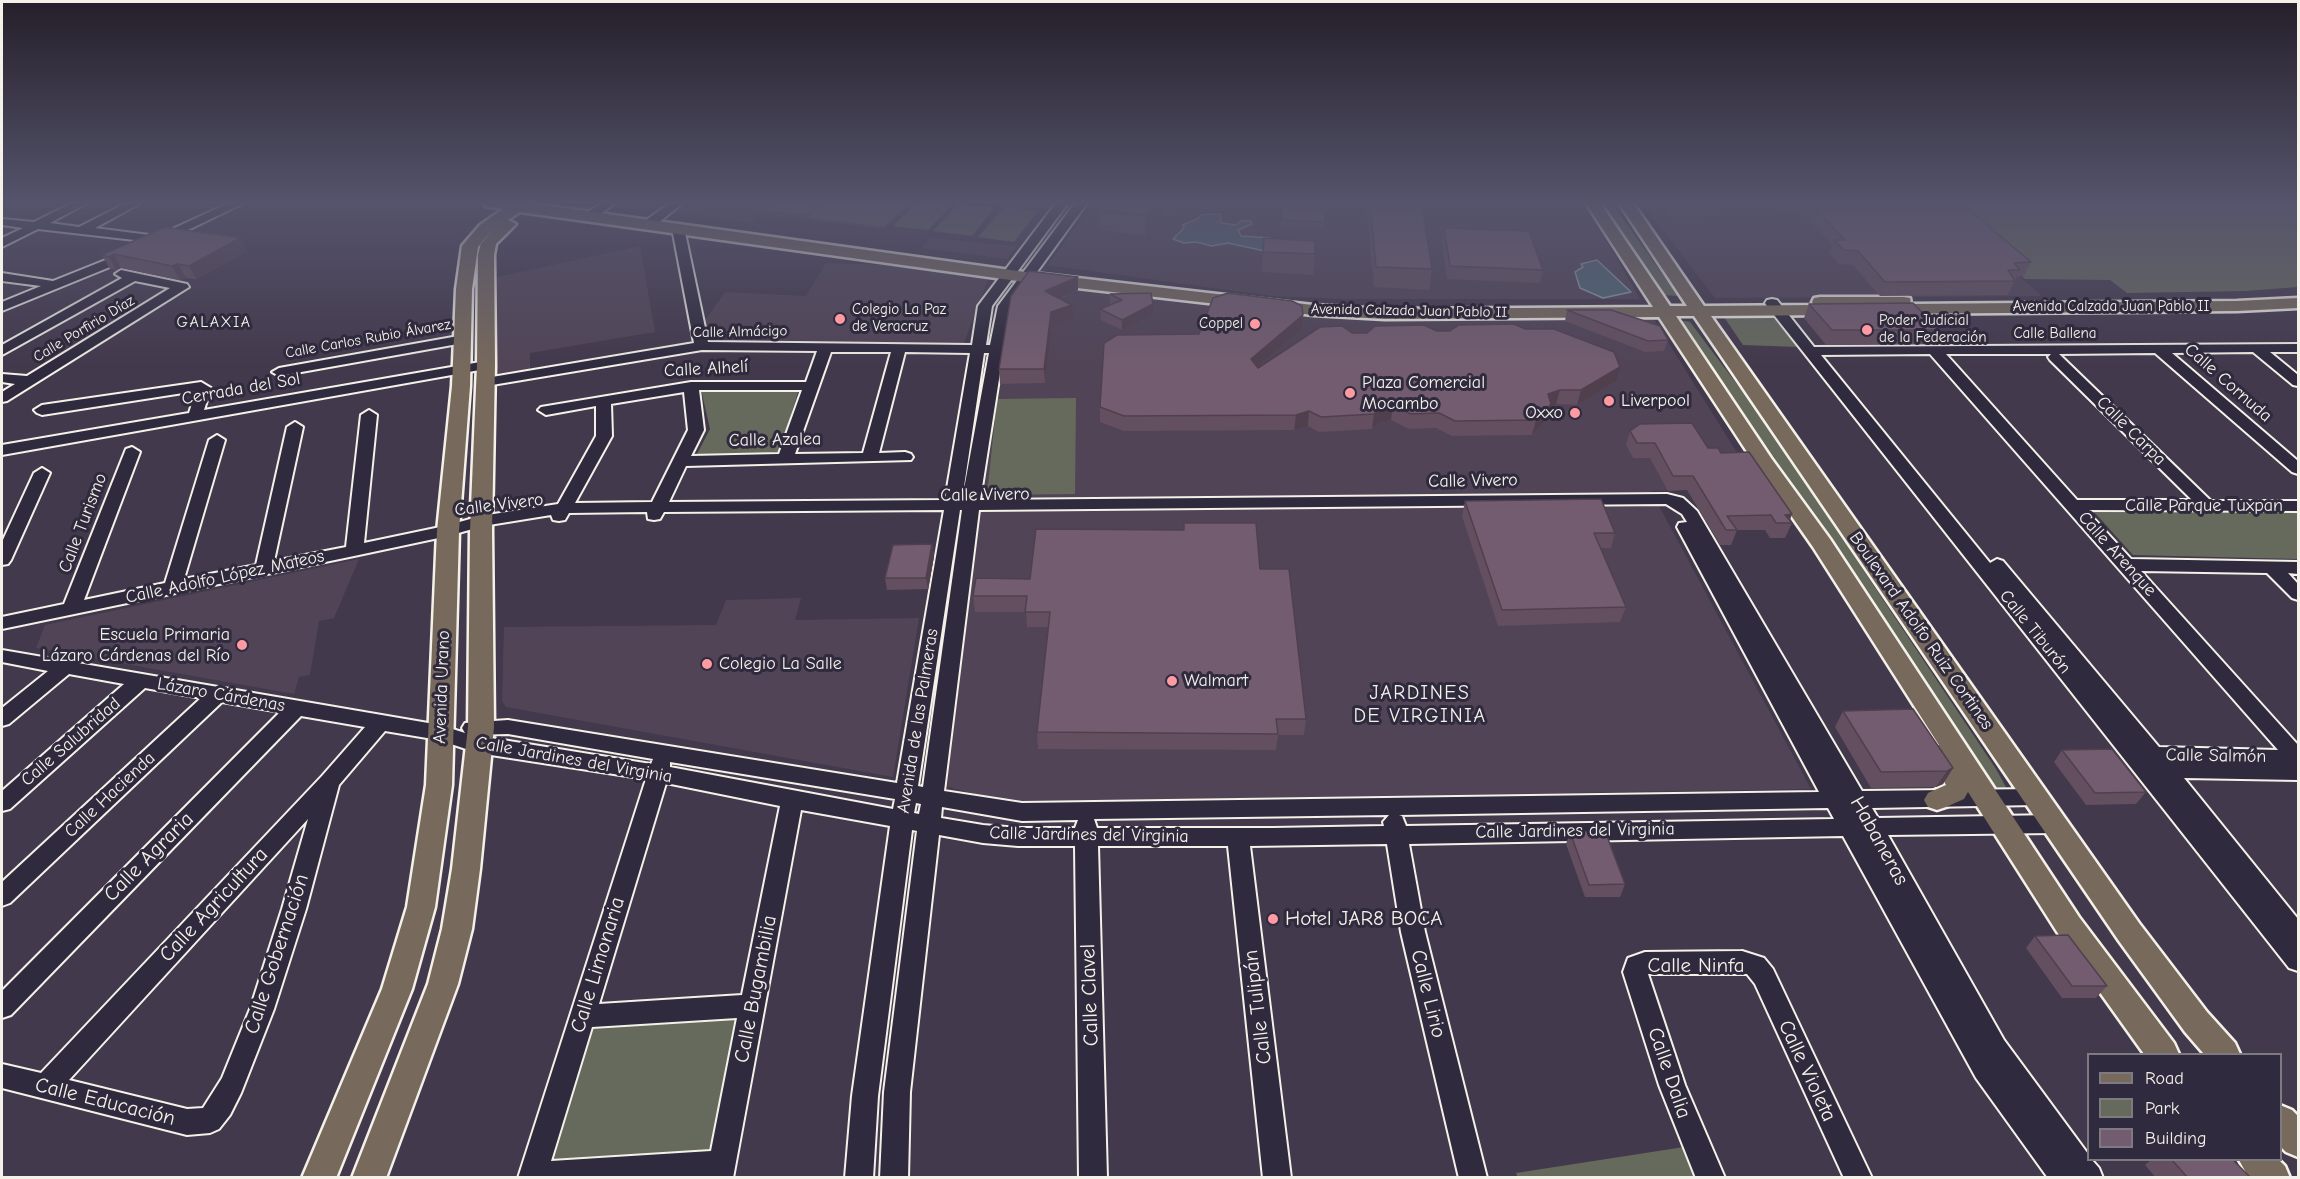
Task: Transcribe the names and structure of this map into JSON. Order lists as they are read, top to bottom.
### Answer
{
  "streets": {
    "main road": ["Avenida Calzada Juan Pablo II", "Boulevard Adolfo Ruiz Cortines", "Avenida Urano"],
    "street": [
      "Calle Porfirio Díaz",
      "Calle Almácigo",
      "Calle Ballena",
      "Calle Carlos Rubio Álvarez",
      "Calle Alhelí",
      "Calle Cornuda",
      "Cerrada del Sol",
      "Calle Carpa",
      "Calle Azalea",
      "Calle Vivero",
      "Calle Parque Tuxpan",
      "Calle Turismo",
      "Calle Arenque",
      "Calle Adolfo López Mateos",
      "Calle Tiburón",
      "Lázaro Cárdenas",
      "Avenida de las Palmeras",
      "Calle Salubridad",
      "Calle Salmón",
      "Calle Jardines del Virginia",
      "Calle Hacienda",
      "Habaneras",
      "Calle Agraria",
      "Calle Agricultura",
      "Calle Gobernación",
      "Calle Limonaria",
      "Calle Ninfa",
      "Calle Bugambilia",
      "Calle Lirio",
      "Calle Clavel",
      "Calle Tulipán",
      "Calle Violeta",
      "Calle Dalia",
      "Calle Educación"
    ]
  },
  "crossings": [
    ["Avenida Calzada Juan Pablo II", "Boulevard Adolfo Ruiz Cortines"],
    ["Avenida Calzada Juan Pablo II", "Calle Tiburón"],
    ["Avenida Calzada Juan Pablo II", "Avenida de las Palmeras"],
    ["Calle Almácigo", "Cerrada del Sol"],
    ["Calle Almácigo", "Avenida Urano"],
    ["Calle Almácigo", "Avenida de las Palmeras"],
    ["Calle Ballena", "Calle Cornuda"],
    ["Calle Ballena", "Calle Carpa"],
    ["Calle Ballena", "Calle Arenque"],
    ["Calle Ballena", "Calle Tiburón"],
    ["Calle Carlos Rubio Álvarez", "Cerrada del Sol"],
    ["Calle Carlos Rubio Álvarez", "Avenida Urano"],
    ["Cerrada del Sol", "Avenida Urano"],
    ["Calle Carpa", "Calle Parque Tuxpan"],
    ["Calle Vivero", "Calle Adolfo López Mateos"],
    ["Calle Vivero", "Avenida Urano"],
    ["Calle Vivero", "Avenida de las Palmeras"],
    ["Calle Vivero", "Habaneras"],
    ["Calle Parque Tuxpan", "Calle Arenque"],
    ["Calle Turismo", "Calle Adolfo López Mateos"],
    ["Calle Arenque", "Calle Salmón"],
    ["Calle Adolfo López Mateos", "Avenida Urano"],
    ["Boulevard Adolfo Ruiz Cortines", "Calle Jardines del Virginia"],
    ["Calle Tiburón", "Calle Salmón"],
    ["Avenida Urano", "Lázaro Cárdenas"],
    ["Avenida Urano", "Calle Jardines del Virginia"],
    ["Lázaro Cárdenas", "Calle Salubridad"],
    ["Lázaro Cárdenas", "Calle Jardines del Virginia"],
    ["Lázaro Cárdenas", "Calle Hacienda"],
    ["Lázaro Cárdenas", "Calle Agraria"],
    ["Lázaro Cárdenas", "Calle Agricultura"],
    ["Avenida de las Palmeras", "Calle Jardines del Virginia"],
    ["Calle Jardines del Virginia", "Habaneras"],
    ["Calle Jardines del Virginia", "Calle Limonaria"],
    ["Calle Jardines del Virginia", "Calle Bugambilia"],
    ["Calle Jardines del Virginia", "Calle Lirio"],
    ["Calle Jardines del Virginia", "Calle Clavel"],
    ["Calle Jardines del Virginia", "Calle Tulipán"],
    ["Calle Agricultura", "Calle Gobernación"],
    ["Calle Agricultura", "Calle Educación"],
    ["Calle Gobernación", "Calle Educación"],
    ["Calle Ninfa", "Calle Violeta"],
    ["Calle Ninfa", "Calle Dalia"]
  ],
  "districts": ["GALAXIA", "JARDINES DE VIRGINIA"],
  "places": [
    "Colegio La Paz de Veracruz",
    "Coppel",
    "Poder Judicial de la Federación",
    "Plaza Comercial Mocambo",
    "Liverpool",
    "Oxxo",
    "Escuela Primaria Lázaro Cárdenas del Río",
    "Colegio La Salle",
    "Walmart",
    "Hotel JAR8 BOCA"
  ],
  "legend": ["Road", "Park", "Building"]
}
